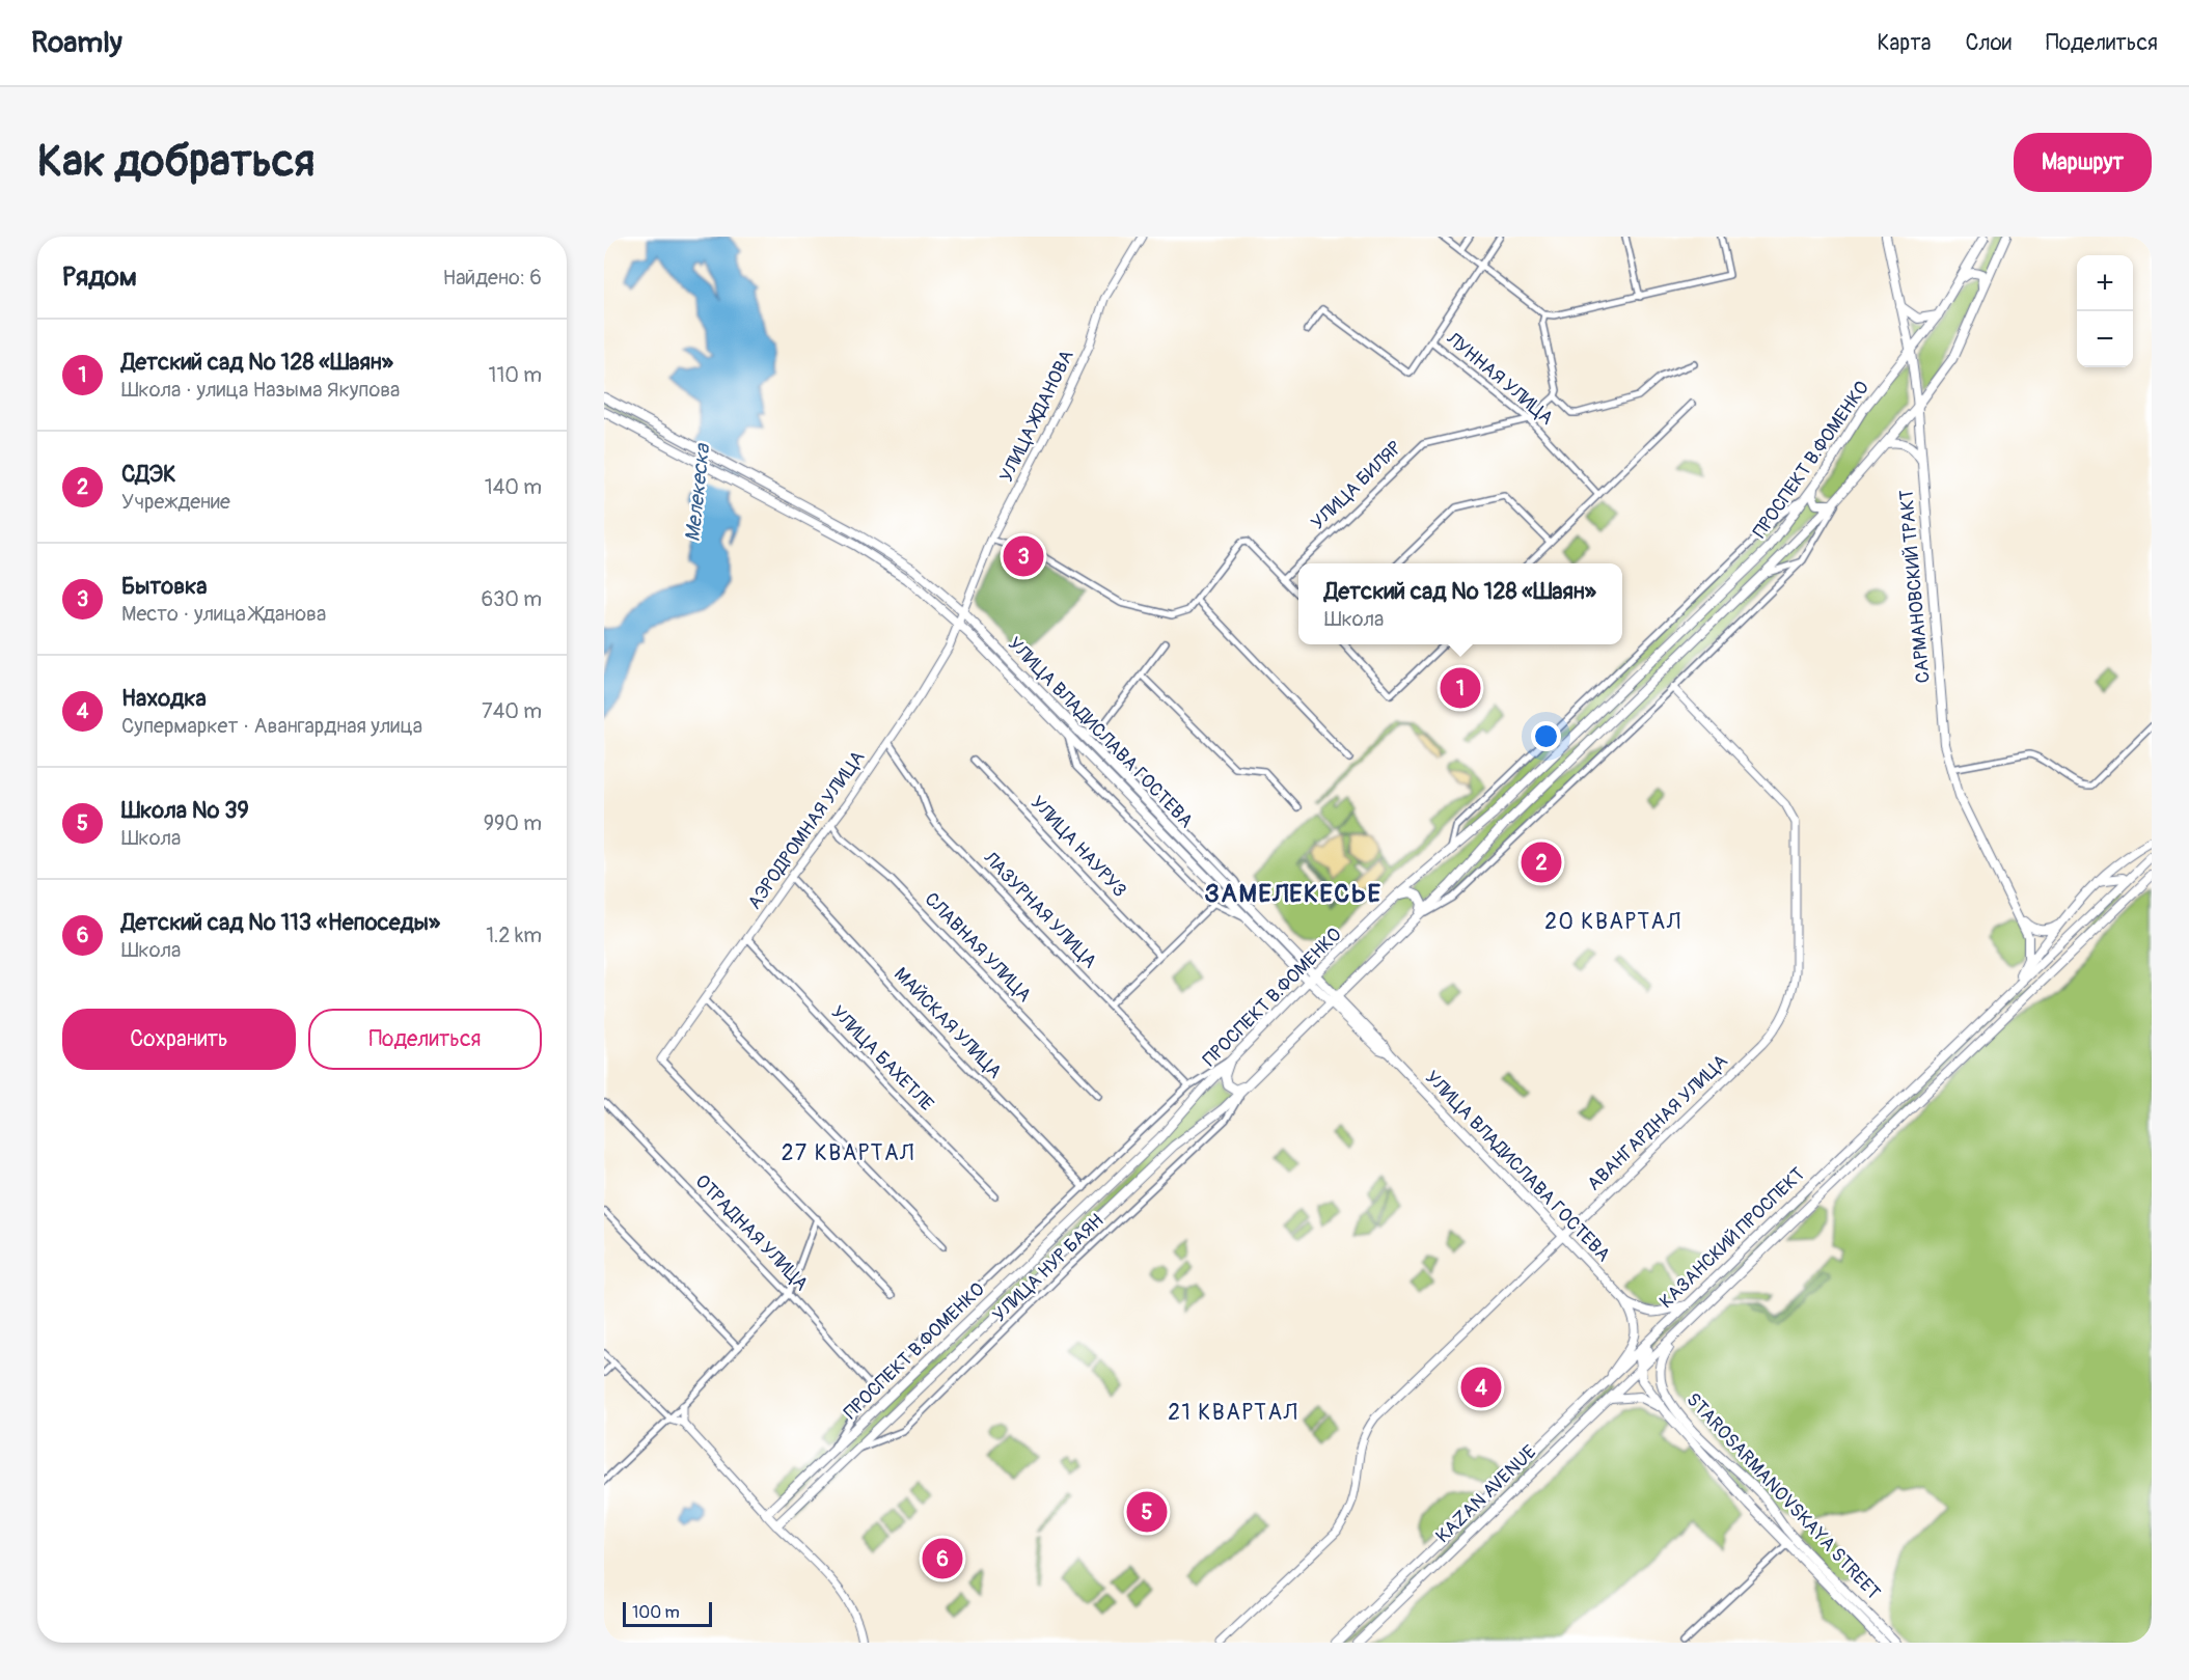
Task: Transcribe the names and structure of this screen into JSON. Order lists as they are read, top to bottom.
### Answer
{
  "streets": {
    "main road": [
      "ПРОСПЕКТ В.ФОМЕНКО",
      "САРМАНОВСКИЙ ТРАКТ",
      "УЛИЦА ВЛАДИСЛАВА ГОСТЕВА",
      "КАЗАНСКИЙ ПРОСПЕКТ",
      "KAZAN AVENUE",
      "STAROSARMANOVSKAYA STREET"
    ],
    "street": [
      "ЛУННАЯ УЛИЦА",
      "УЛИЦА ЖДАНОВА",
      "УЛИЦА БИЛЯР",
      "АЭРОДРОМНАЯ УЛИЦА",
      "УЛИЦА НАУРУЗ",
      "ЛАЗУРНАЯ УЛИЦА",
      "СЛАВНАЯ УЛИЦА",
      "МАЙСКАЯ УЛИЦА",
      "УЛИЦА БАХЕТЛЕ",
      "АВАНГАРДНАЯ УЛИЦА",
      "ОТРАДНАЯ УЛИЦА",
      "УЛИЦА НУР БАЯН"
    ]
  },
  "crossings": [
    ["ЛУННАЯ УЛИЦА", "УЛИЦА БИЛЯР"],
    ["УЛИЦА ЖДАНОВА", "УЛИЦА ВЛАДИСЛАВА ГОСТЕВА"],
    ["УЛИЦА ЖДАНОВА", "АЭРОДРОМНАЯ УЛИЦА"],
    ["ПРОСПЕКТ В.ФОМЕНКО", "САРМАНОВСКИЙ ТРАКТ"],
    ["ПРОСПЕКТ В.ФОМЕНКО", "УЛИЦА ВЛАДИСЛАВА ГОСТЕВА"],
    ["ПРОСПЕКТ В.ФОМЕНКО", "УЛИЦА НУР БАЯН"],
    ["УЛИЦА ВЛАДИСЛАВА ГОСТЕВА", "АЭРОДРОМНАЯ УЛИЦА"],
    ["УЛИЦА ВЛАДИСЛАВА ГОСТЕВА", "АВАНГАРДНАЯ УЛИЦА"],
    ["УЛИЦА ВЛАДИСЛАВА ГОСТЕВА", "КАЗАНСКИЙ ПРОСПЕКТ"],
    ["АЭРОДРОМНАЯ УЛИЦА", "ЛАЗУРНАЯ УЛИЦА"],
    ["АЭРОДРОМНАЯ УЛИЦА", "СЛАВНАЯ УЛИЦА"],
    ["АЭРОДРОМНАЯ УЛИЦА", "МАЙСКАЯ УЛИЦА"],
    ["АЭРОДРОМНАЯ УЛИЦА", "УЛИЦА БАХЕТЛЕ"],
    ["КАЗАНСКИЙ ПРОСПЕКТ", "KAZAN AVENUE"],
    ["КАЗАНСКИЙ ПРОСПЕКТ", "STAROSARMANOVSKAYA STREET"]
  ],
  "districts": [
    "ЗАМЕЛЕКЕСЬЕ",
    "20 КВАРТАЛ",
    "27 КВАРТАЛ",
    "21 КВАРТАЛ"
  ],
  "water": ["Мелекеска"],
  "scale_bar": "100 m",
  "page": {
    "header": "Roamly",
    "nav": ["Карта", "Слои", "Поделиться"],
    "buttons": [
      "Маршрут",
      ["Сохранить", "Поделиться"]
    ],
    "title": "Как добраться",
    "heading": ["Рядом", "Найдено: 6"],
    "map_buttons": ["+", "−"],
    "list": [
      {
        "mark": "1",
        "name": "Детский сад № 128 «Шаян»",
        "note": "Школа · улица Назыма Якупова",
        "value": "110 m"
      },
      {
        "mark": "2",
        "name": "СДЭК",
        "note": "Учреждение",
        "value": "140 m"
      },
      {
        "mark": "3",
        "name": "Бытовка",
        "note": "Место · улица Жданова",
        "value": "630 m"
      },
      {
        "mark": "4",
        "name": "Находка",
        "note": "Супермаркет · Авангардная улица",
        "value": "740 m"
      },
      {
        "mark": "5",
        "name": "Школа № 39",
        "note": "Школа",
        "value": "990 m"
      },
      {
        "mark": "6",
        "name": "Детский сад № 113 «Непоседы»",
        "note": "Школа",
        "value": "1.2 km"
      }
    ],
    "pins": [
      "3",
      "1",
      "2",
      "4",
      "5",
      "6"
    ],
    "popup": ["Детский сад № 128 «Шаян»", "Школа"],
    "scale": "100 m"
  }
}
